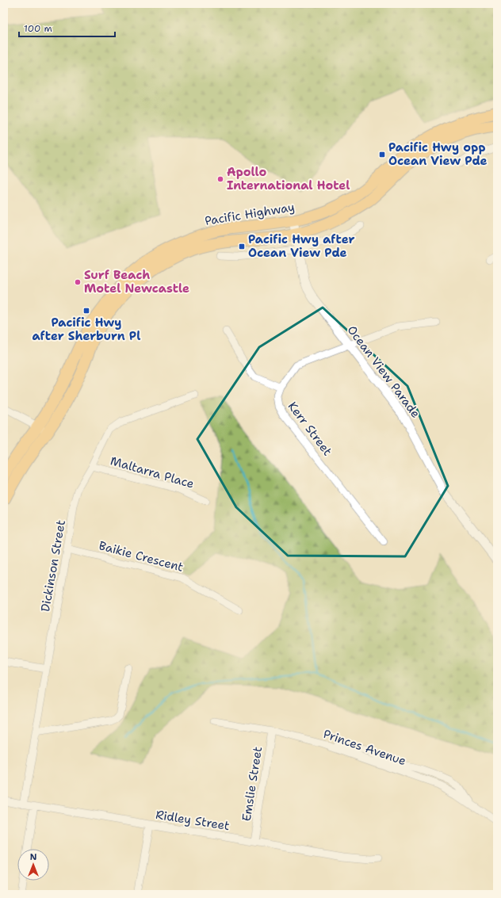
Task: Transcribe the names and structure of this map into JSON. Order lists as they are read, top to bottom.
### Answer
{
  "streets": {
    "highway": ["Pacific Highway"],
    "street": [
      "Ocean View Parade",
      "Kerr Street",
      "Maltarra Place",
      "Baikie Crescent",
      "Dickinson Street",
      "Princes Avenue",
      "Emslie Street",
      "Ridley Street"
    ]
  },
  "crossings": [
    ["Pacific Highway", "Ocean View Parade"],
    ["Ocean View Parade", "Kerr Street"],
    ["Maltarra Place", "Dickinson Street"],
    ["Baikie Crescent", "Dickinson Street"],
    ["Dickinson Street", "Ridley Street"],
    ["Princes Avenue", "Emslie Street"],
    ["Emslie Street", "Ridley Street"]
  ],
  "places": {
    "transit": ["Pacific Hwy opp Ocean View Pde", "Pacific Hwy after Ocean View Pde", "Pacific Hwy after Sherburn Pl"],
    "other": ["Apollo International Hotel", "Surf Beach Motel Newcastle"]
  },
  "scale_bar": "100 m",
  "north": "top"
}
